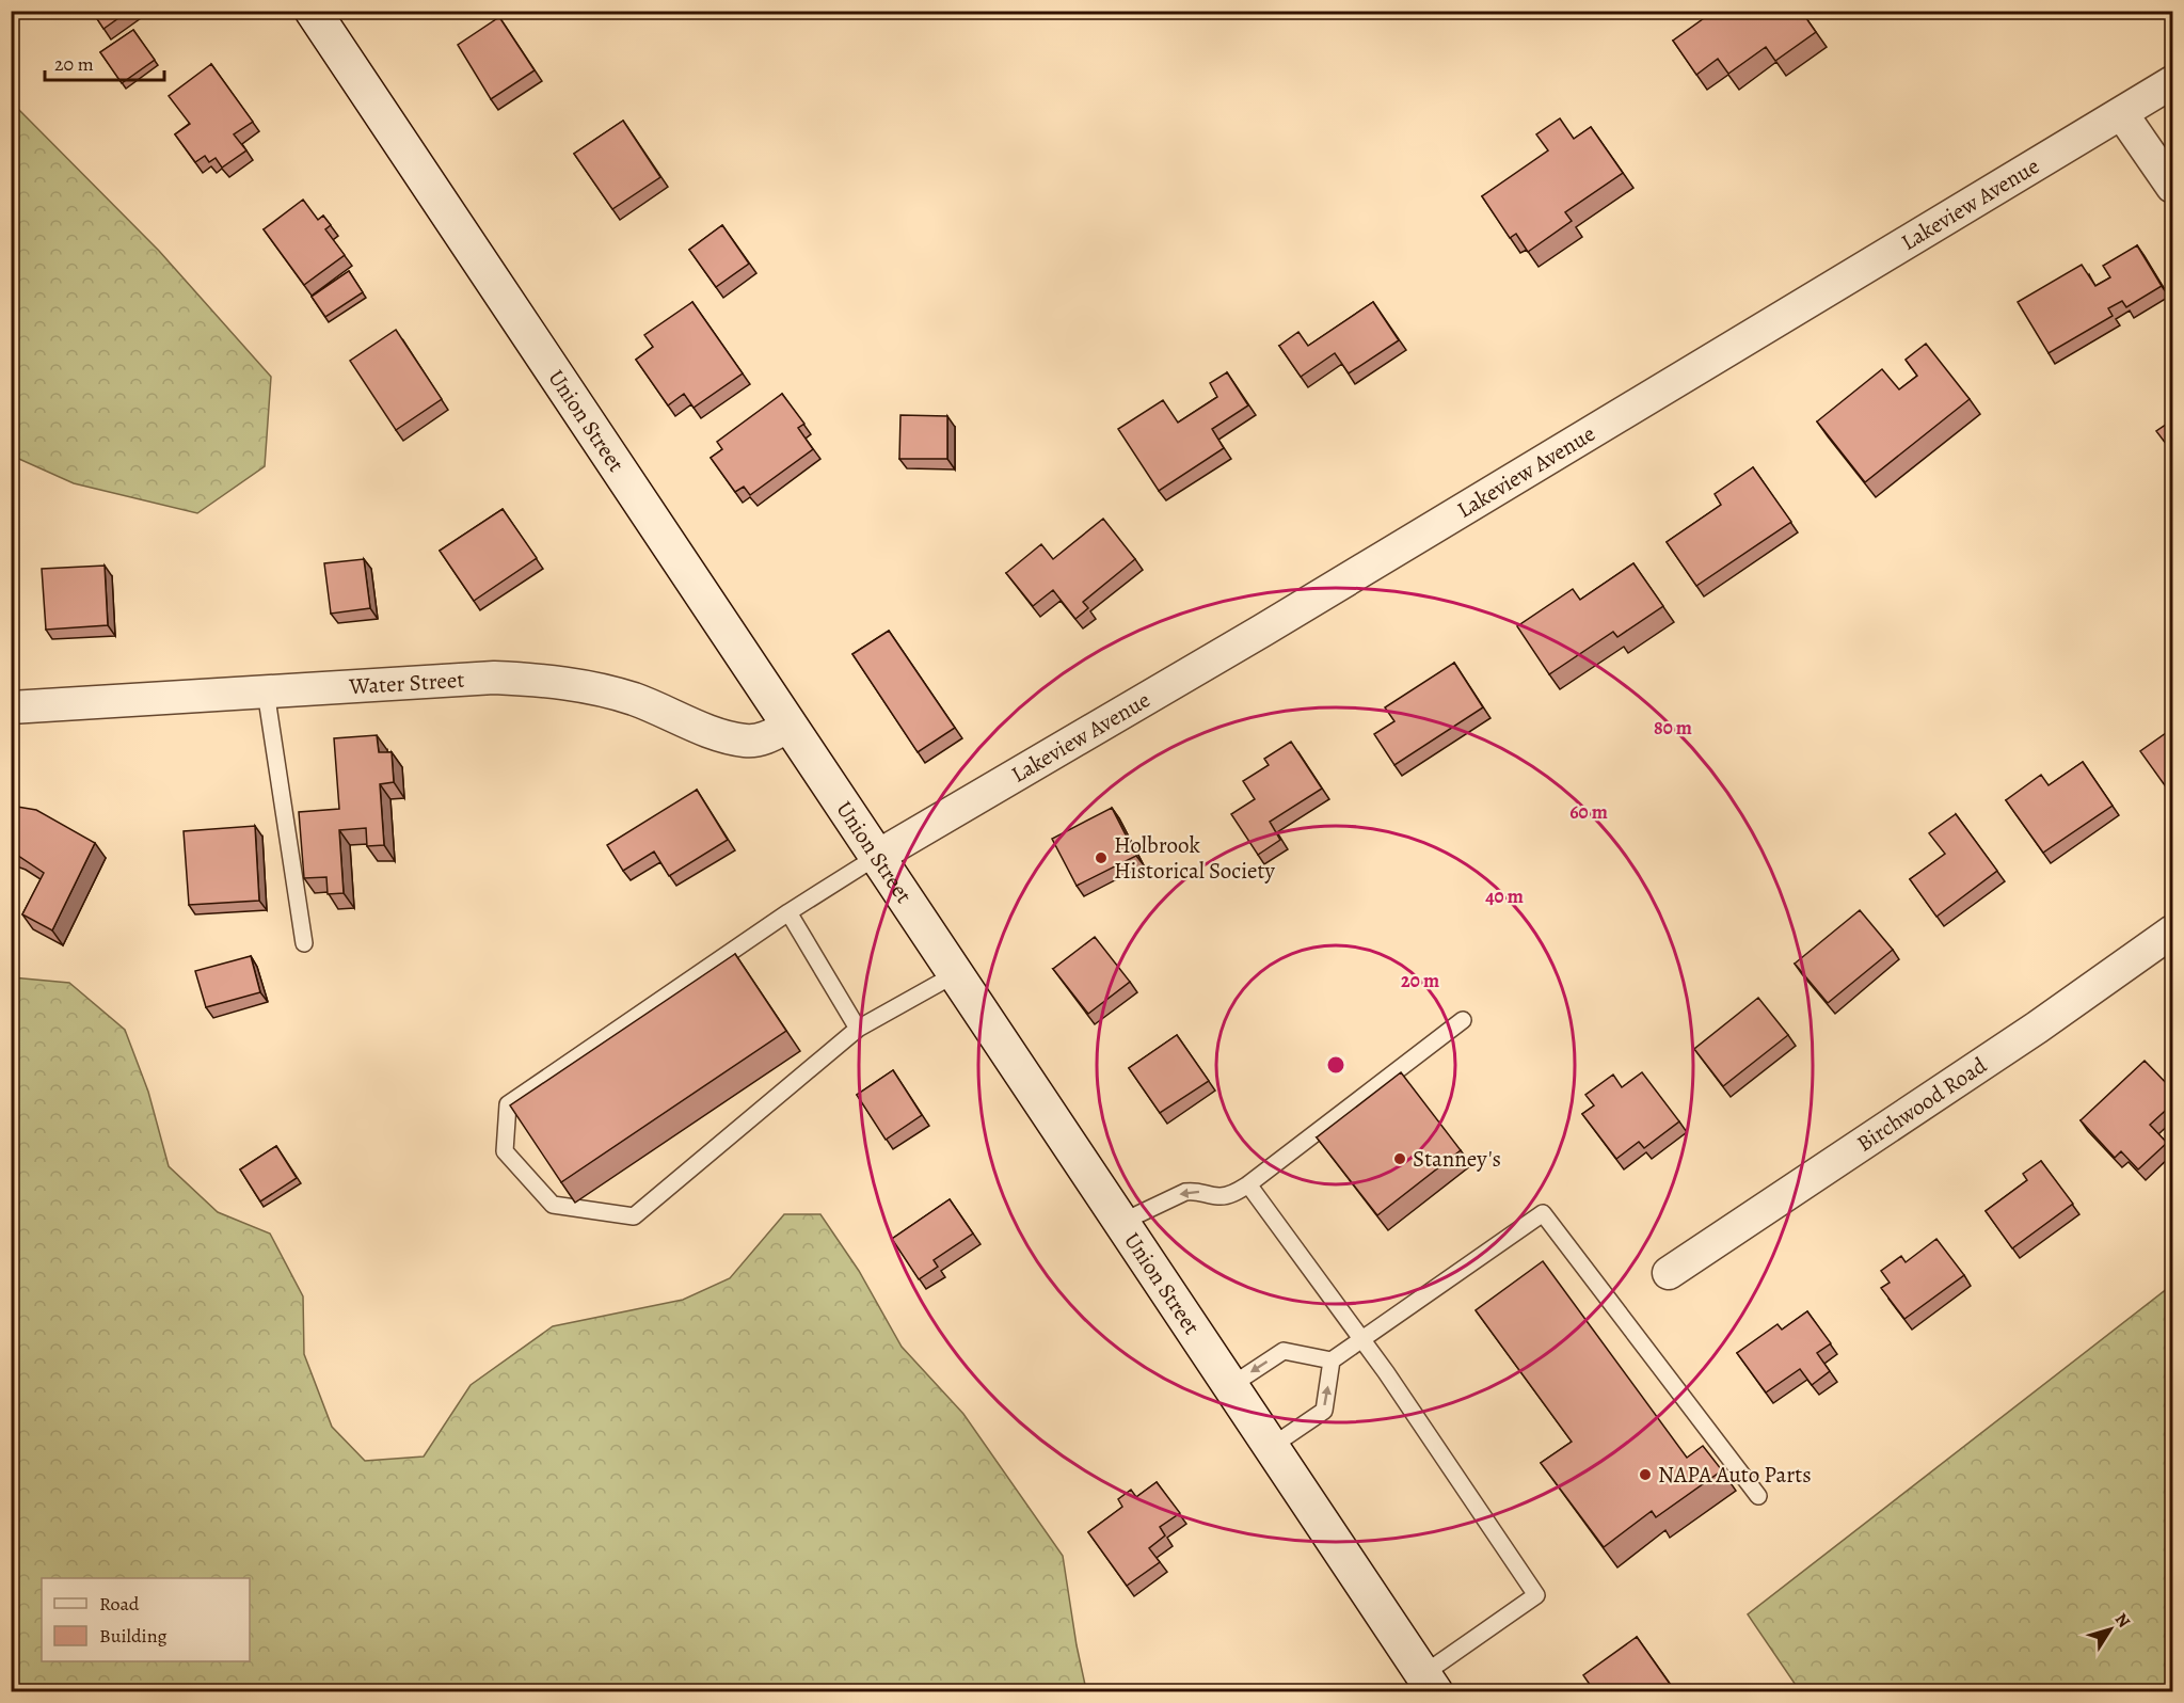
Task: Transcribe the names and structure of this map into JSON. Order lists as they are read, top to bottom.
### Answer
{
  "streets": {
    "main road": ["Union Street"],
    "street": ["Lakeview Avenue", "Water Street", "Birchwood Road"]
  },
  "crossings": [
    ["Lakeview Avenue", "Union Street"],
    ["Union Street", "Water Street"]
  ],
  "places": ["Holbrook Historical Society", "Stanney's", "NAPA Auto Parts"],
  "legend": ["Road", "Building"],
  "scale_bar": "20 m",
  "north": "top right",
  "rings": [
    "80 m",
    "60 m",
    "40 m",
    "20 m"
  ]
}
